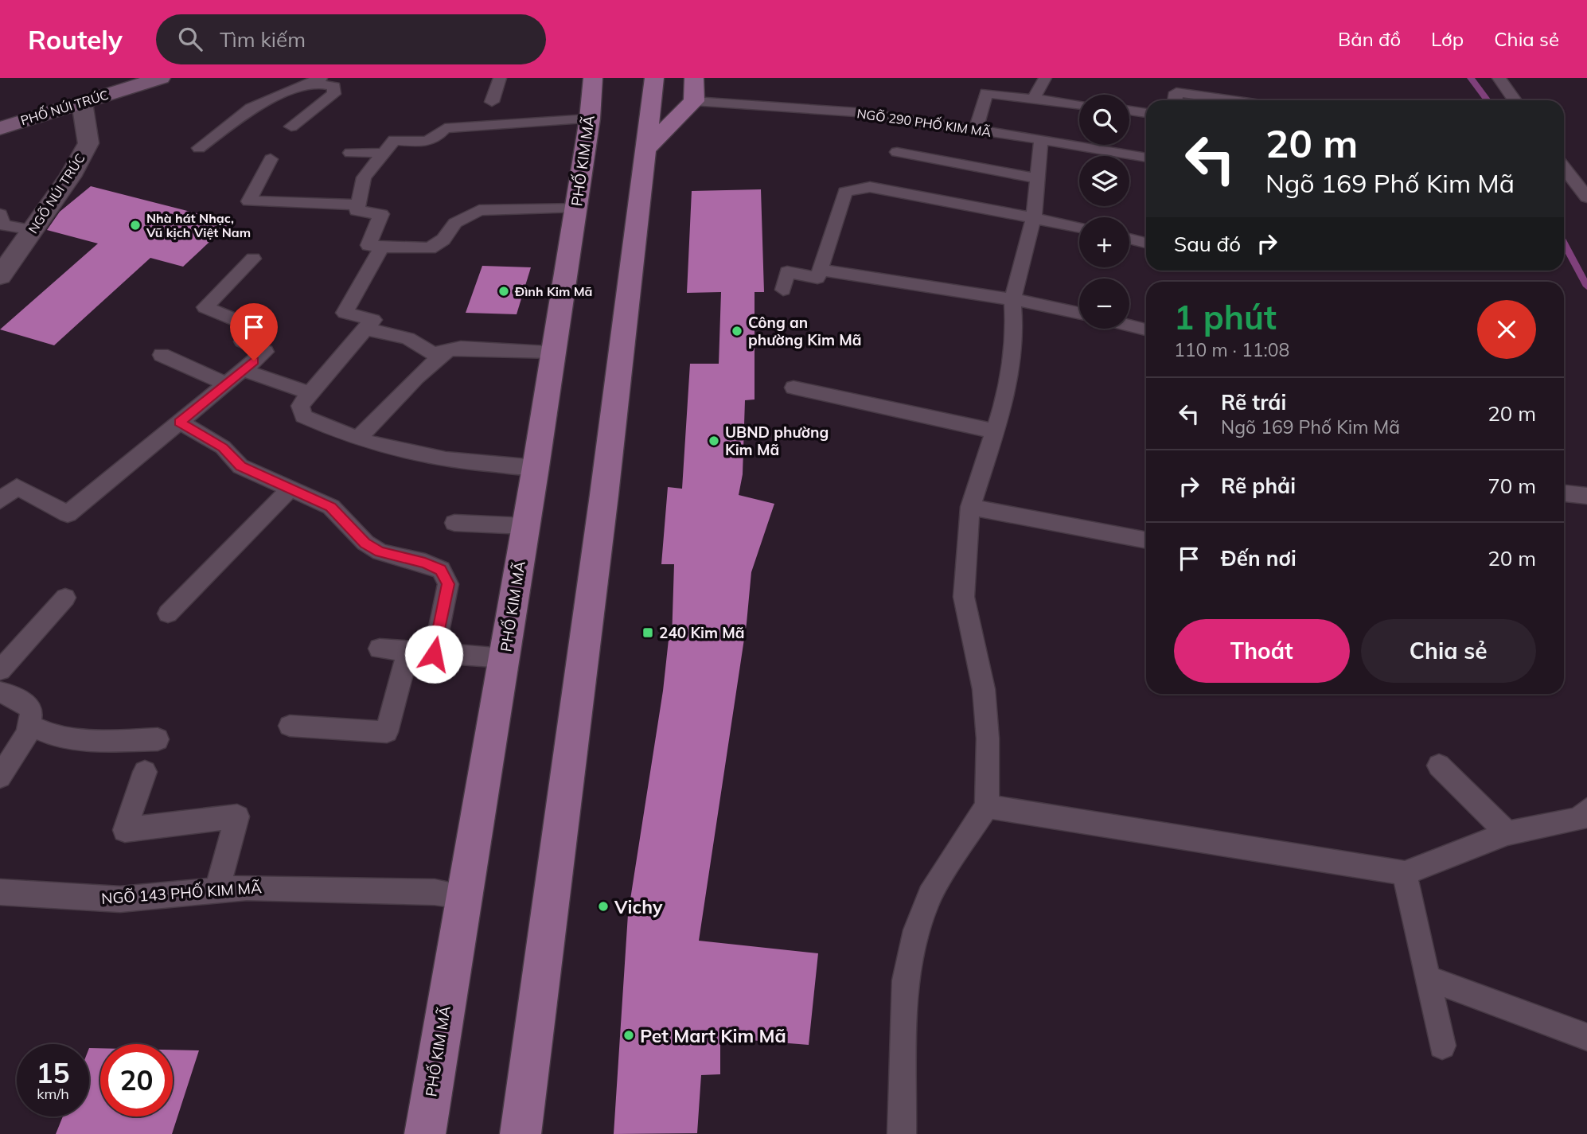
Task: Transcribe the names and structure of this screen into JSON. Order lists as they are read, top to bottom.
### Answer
{
  "streets": {
    "main road": ["PHỐ KIM MÃ"],
    "street": ["PHỐ NÚI TRÚC", "NGÕ NÚI TRÚC"],
    "lane": ["NGÕ 290 PHỐ KIM MÃ", "NGÕ 143 PHỐ KIM MÃ"]
  },
  "crossings": [
    ["PHỐ NÚI TRÚC", "NGÕ NÚI TRÚC"],
    ["PHỐ KIM MÃ", "NGÕ 143 PHỐ KIM MÃ"]
  ],
  "places": {
    "other": [
      "Nhà hát Nhạc, Vũ kịch Việt Nam",
      "Đình Kim Mã",
      "Công an phường Kim Mã",
      "UBND phường Kim Mã",
      "Vichy",
      "Pet Mart Kim Mã"
    ],
    "transit": ["240 Kim Mã"]
  },
  "page": {
    "header": "Routely",
    "search": "Tìm kiếm",
    "nav": ["Bản đồ", "Lớp", "Chia sẻ"],
    "map_buttons": ["+", "−"],
    "turn": ["20 m", "Ngõ 169 Phố Kim Mã"],
    "then": "Sau đó",
    "heading": ["1 phút", "110 m · 11:08"],
    "list": [
      {
        "name": "Rẽ trái",
        "note": "Ngõ 169 Phố Kim Mã",
        "value": "20 m"
      },
      {
        "name": "Rẽ phải",
        "value": "70 m"
      },
      {
        "name": "Đến nơi",
        "value": "20 m"
      }
    ],
    "buttons": ["Thoát", "Chia sẻ"],
    "speed": "15 km/h",
    "limit": "20"
  }
}
